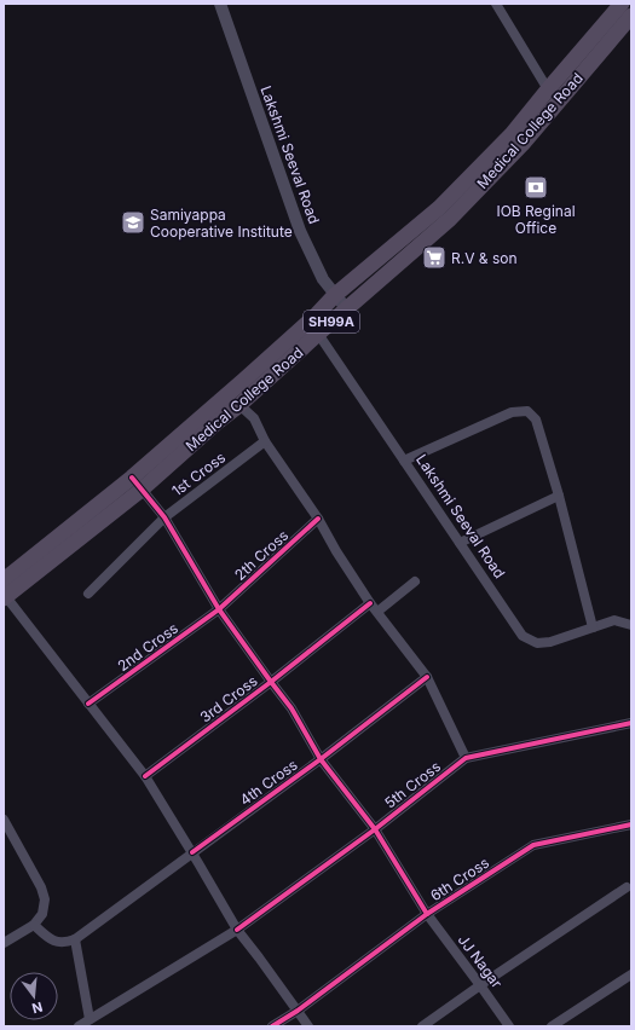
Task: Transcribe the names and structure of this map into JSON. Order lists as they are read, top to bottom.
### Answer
{
  "streets": {
    "main road": ["Medical College Road", "SH99A"],
    "street": [
      "Lakshmi Seeval Road",
      "1st Cross",
      "2th Cross",
      "2nd Cross",
      "3rd Cross",
      "4th Cross",
      "5th Cross",
      "6th Cross",
      "JJ Nagar"
    ]
  },
  "crossings": [
    ["Medical College Road", "Lakshmi Seeval Road"],
    ["Medical College Road", "JJ Nagar"],
    ["1st Cross", "JJ Nagar"],
    ["2th Cross", "2nd Cross"],
    ["2th Cross", "JJ Nagar"],
    ["2nd Cross", "JJ Nagar"],
    ["3rd Cross", "JJ Nagar"],
    ["4th Cross", "JJ Nagar"],
    ["5th Cross", "JJ Nagar"],
    ["6th Cross", "JJ Nagar"]
  ],
  "places": {
    "bank": ["IOB Reginal Office"],
    "school or university": ["Samiyappa Cooperative Institute"],
    "supermarket": ["R.V & son"]
  },
  "north": "bottom"
}
